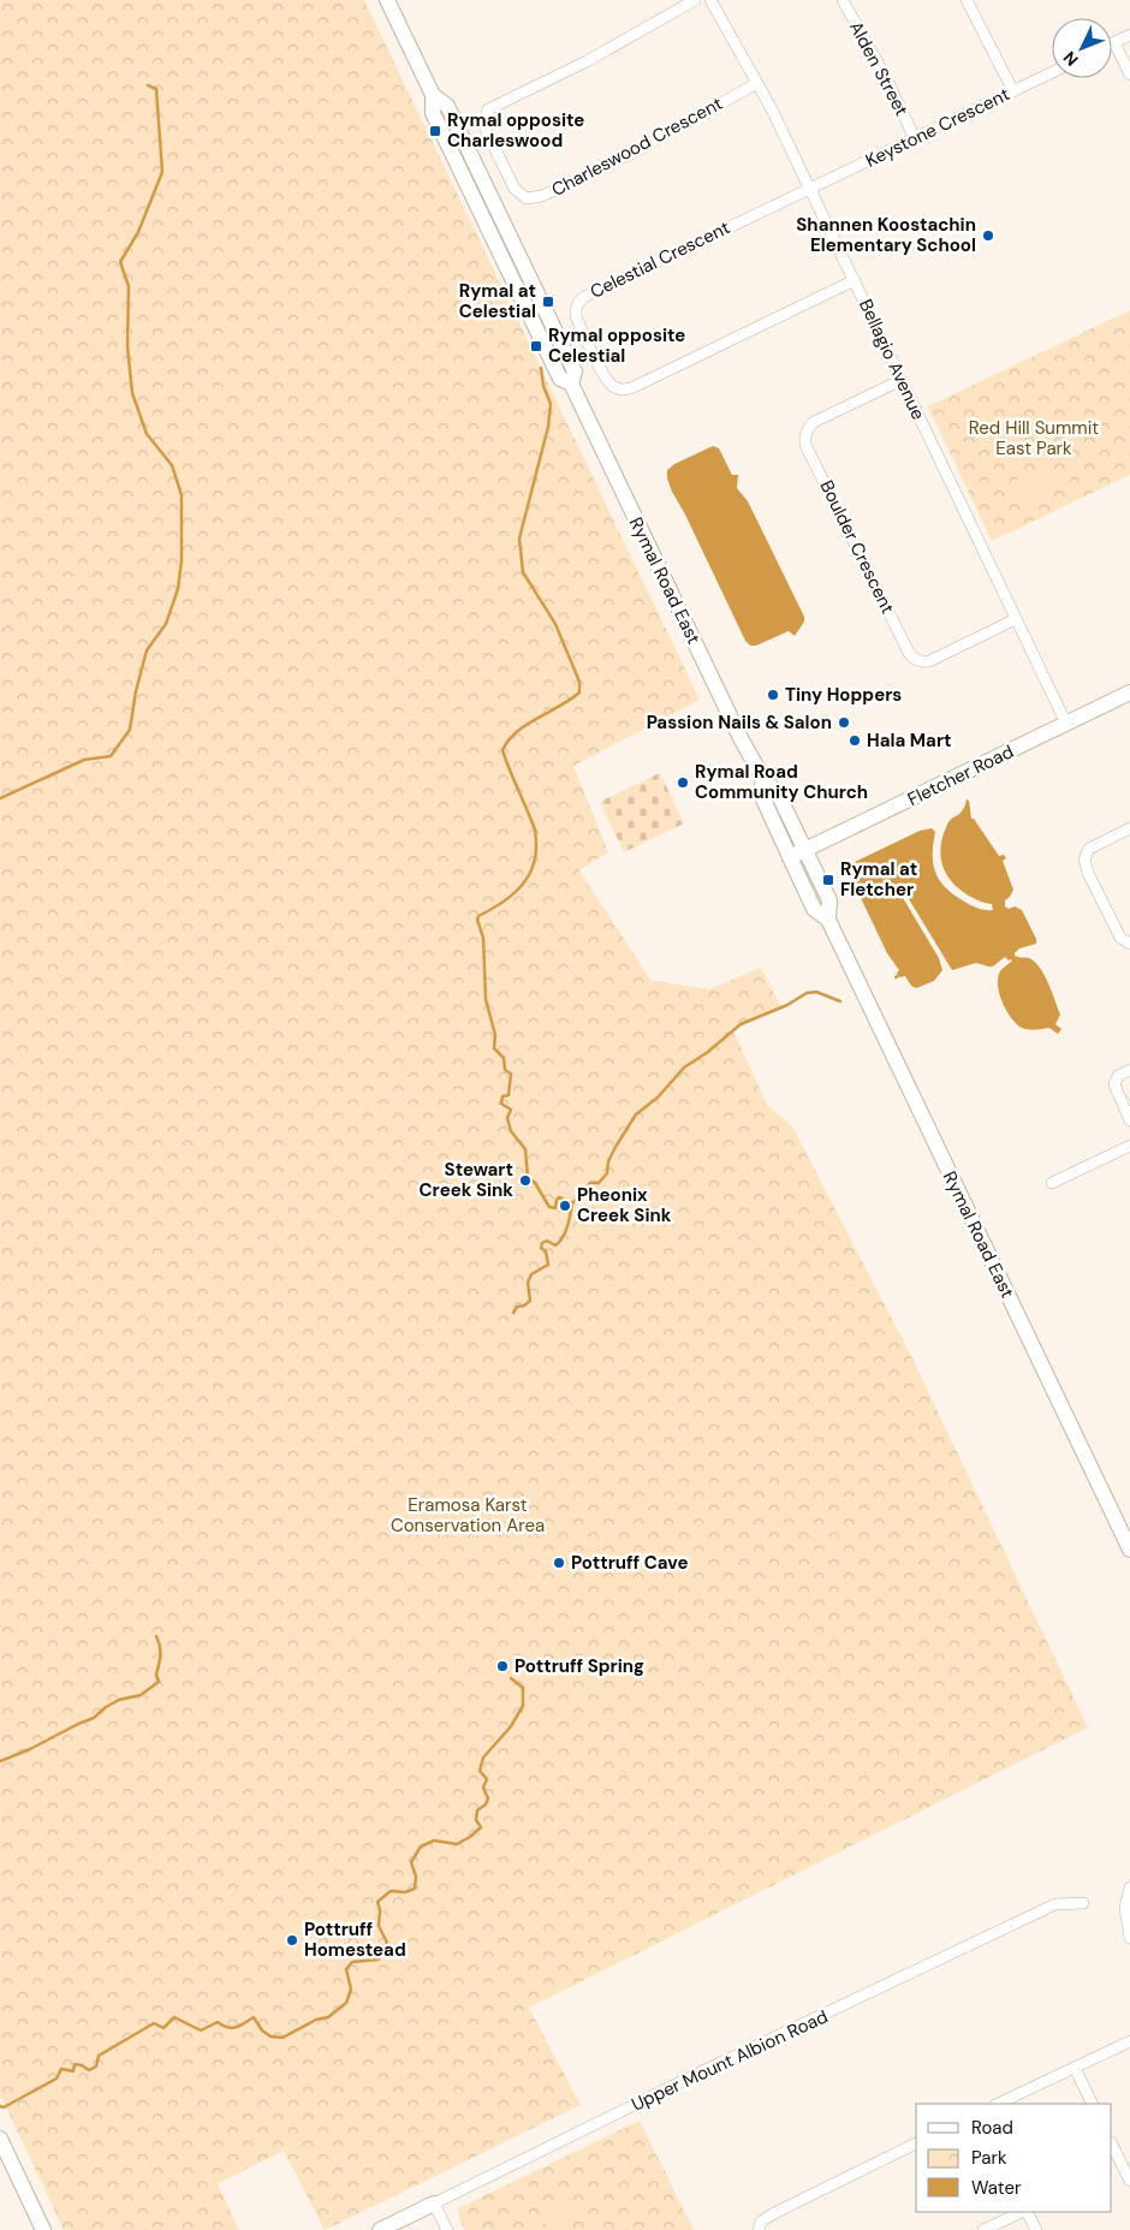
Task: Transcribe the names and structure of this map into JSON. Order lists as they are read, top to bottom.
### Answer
{
  "streets": {
    "main road": ["Rymal Road East", "Fletcher Road", "Upper Mount Albion Road"],
    "street": [
      "Alden Street",
      "Keystone Crescent",
      "Charleswood Crescent",
      "Celestial Crescent",
      "Bellagio Avenue",
      "Boulder Crescent"
    ]
  },
  "crossings": [
    ["Alden Street", "Keystone Crescent"],
    ["Keystone Crescent", "Celestial Crescent"],
    ["Keystone Crescent", "Bellagio Avenue"],
    ["Charleswood Crescent", "Bellagio Avenue"],
    ["Celestial Crescent", "Bellagio Avenue"],
    ["Bellagio Avenue", "Boulder Crescent"],
    ["Bellagio Avenue", "Fletcher Road"],
    ["Rymal Road East", "Fletcher Road"]
  ],
  "parks": ["Red Hill Summit East Park", "Eramosa Karst Conservation Area"],
  "places": {
    "transit": [
      "Rymal opposite Charleswood",
      "Rymal at Celestial",
      "Rymal opposite Celestial",
      "Rymal at Fletcher"
    ],
    "other": [
      "Shannen Koostachin Elementary School",
      "Tiny Hoppers",
      "Passion Nails & Salon",
      "Hala Mart",
      "Rymal Road Community Church",
      "Stewart Creek Sink",
      "Pheonix Creek Sink",
      "Pottruff Cave",
      "Pottruff Spring",
      "Pottruff Homestead"
    ]
  },
  "legend": ["Road", "Park", "Water"],
  "north": "bottom left"
}
